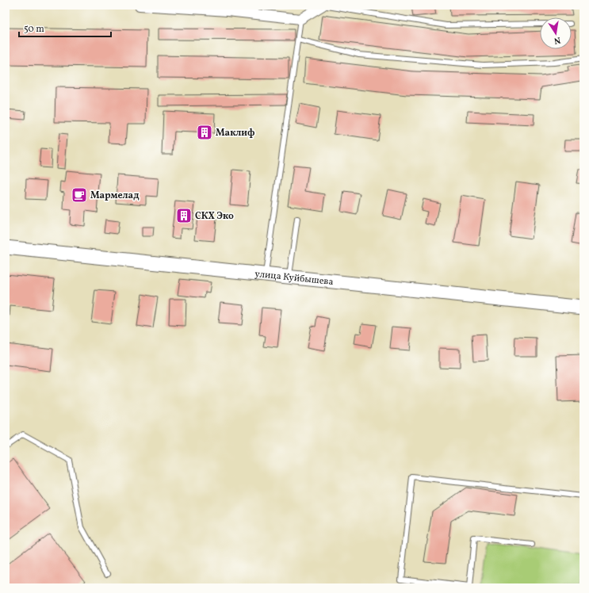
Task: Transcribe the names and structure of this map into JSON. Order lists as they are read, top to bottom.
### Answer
{
  "streets": {
    "street": ["улица Куйбышева"]
  },
  "places": {
    "building": ["Маклиф", "СКХ Эко"],
    "cafe": ["Мармелад"]
  },
  "scale_bar": "50 m",
  "north": "bottom"
}
